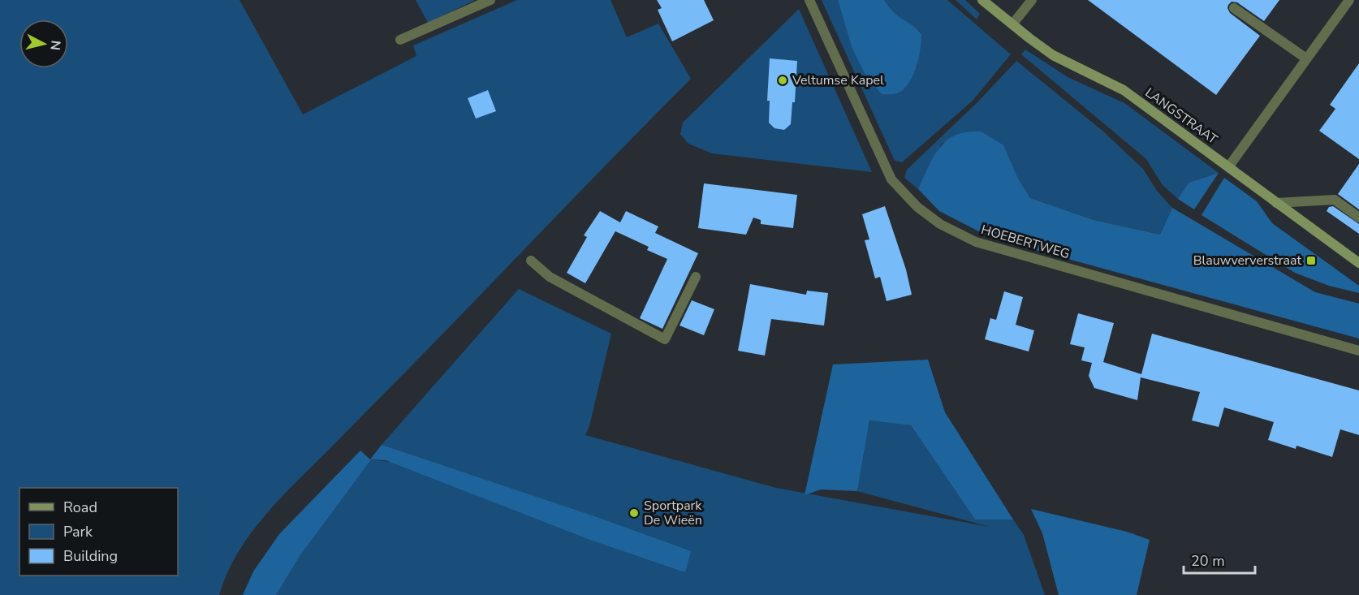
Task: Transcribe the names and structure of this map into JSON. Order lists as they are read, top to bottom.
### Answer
{
  "streets": {
    "main road": ["LANGSTRAAT"],
    "street": ["HOEBERTWEG"]
  },
  "places": {
    "other": ["Veltumse Kapel", "Sportpark De Wieën"],
    "transit": ["Blauwververstraat"]
  },
  "legend": ["Road", "Park", "Building"],
  "scale_bar": "20 m",
  "north": "right"
}
